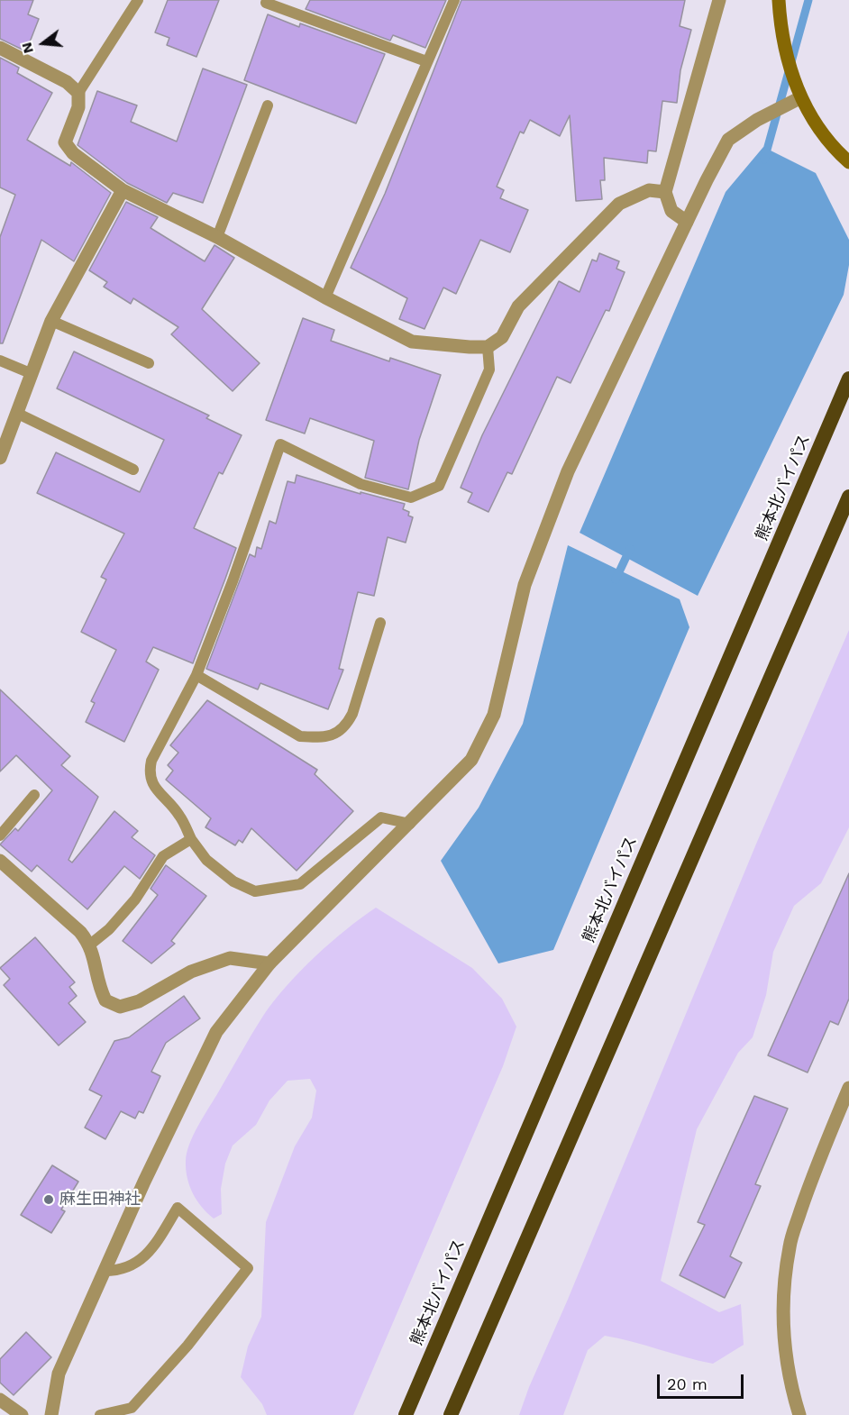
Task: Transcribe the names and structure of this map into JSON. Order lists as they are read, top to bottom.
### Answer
{
  "streets": {
    "highway": ["熊本北バイパス"]
  },
  "places": ["麻生田神社"],
  "scale_bar": "20 m",
  "north": "left"
}
